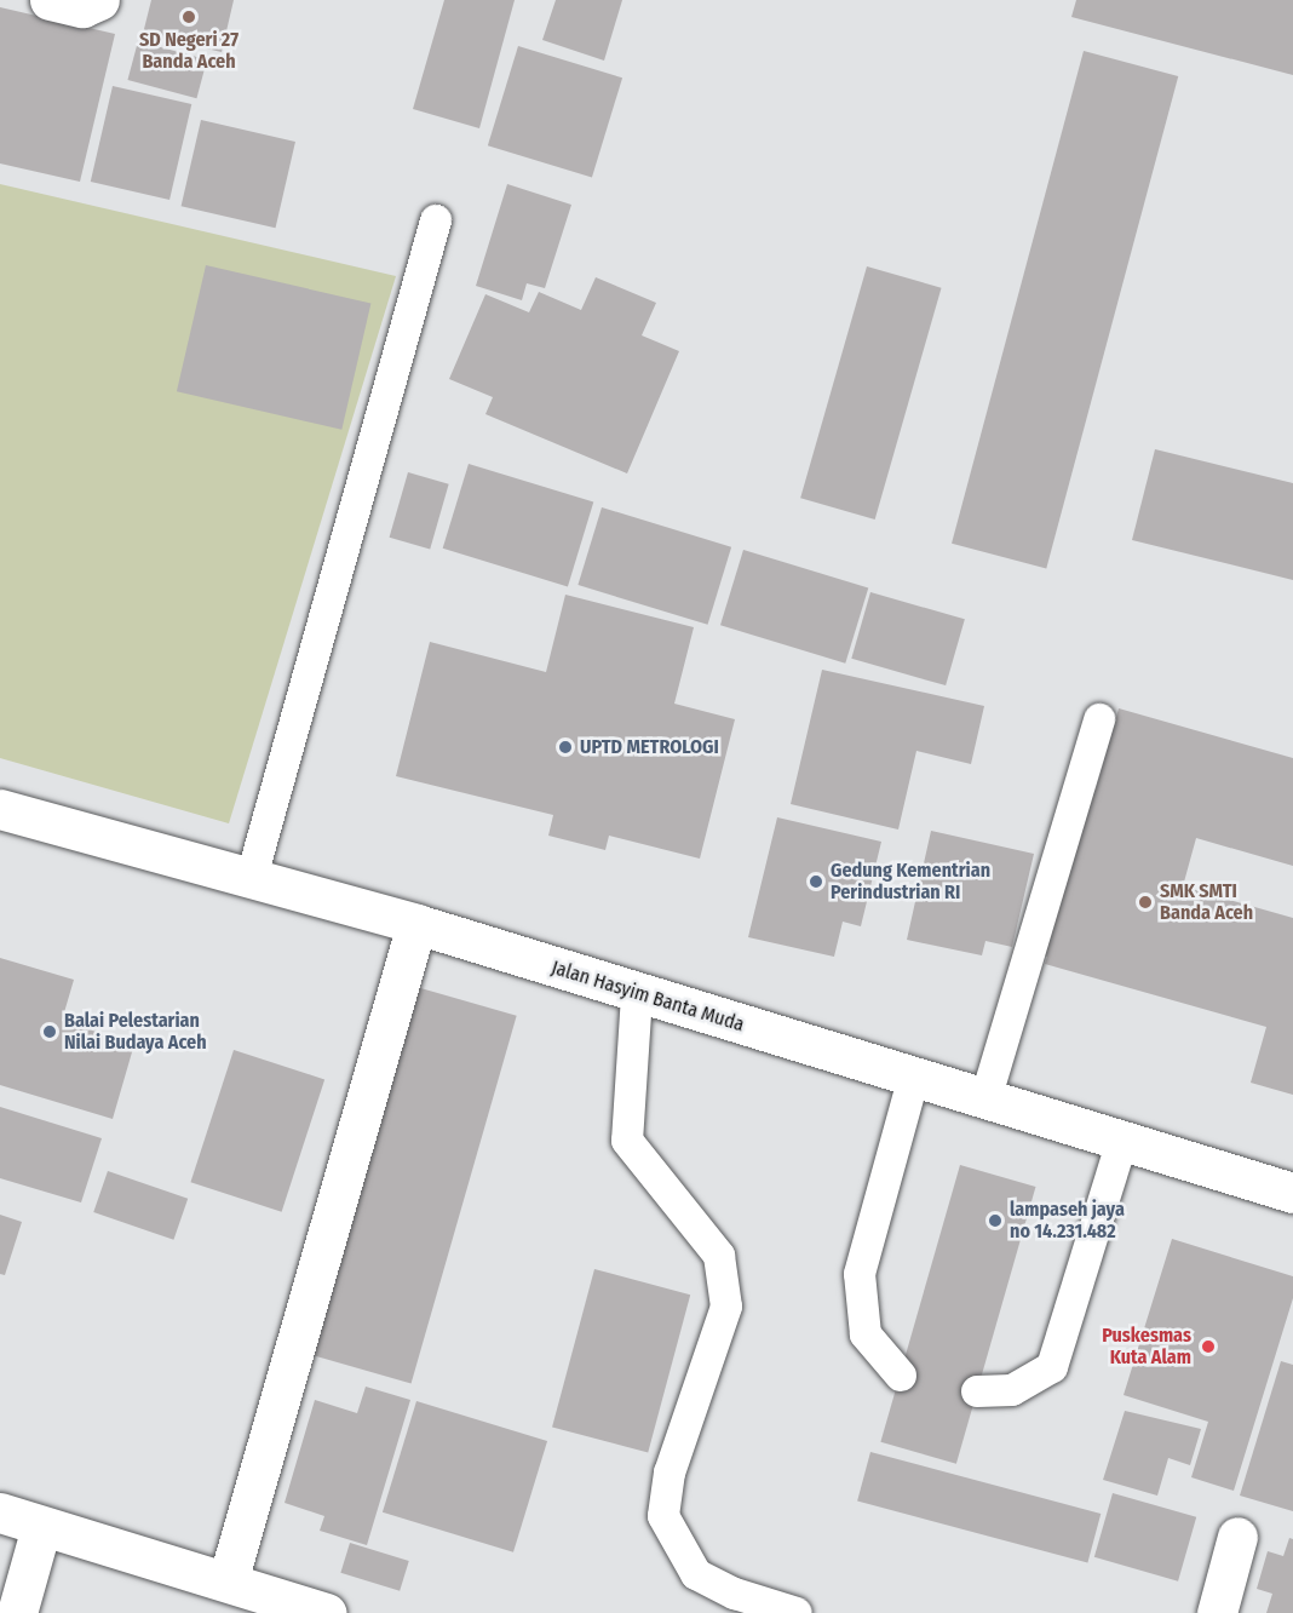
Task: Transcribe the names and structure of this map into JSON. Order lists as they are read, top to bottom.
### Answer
{
  "streets": {
    "street": ["Jalan Hasyim Banta Muda"]
  },
  "places": [
    "SD Negeri 27 Banda Aceh",
    "UPTD METROLOGI",
    "Gedung Kementrian Perindustrian RI",
    "SMK SMTI Banda Aceh",
    "Balai Pelestarian Nilai Budaya Aceh",
    "lampaseh jaya no 14.231.482",
    "Puskesmas Kuta Alam"
  ]
}
